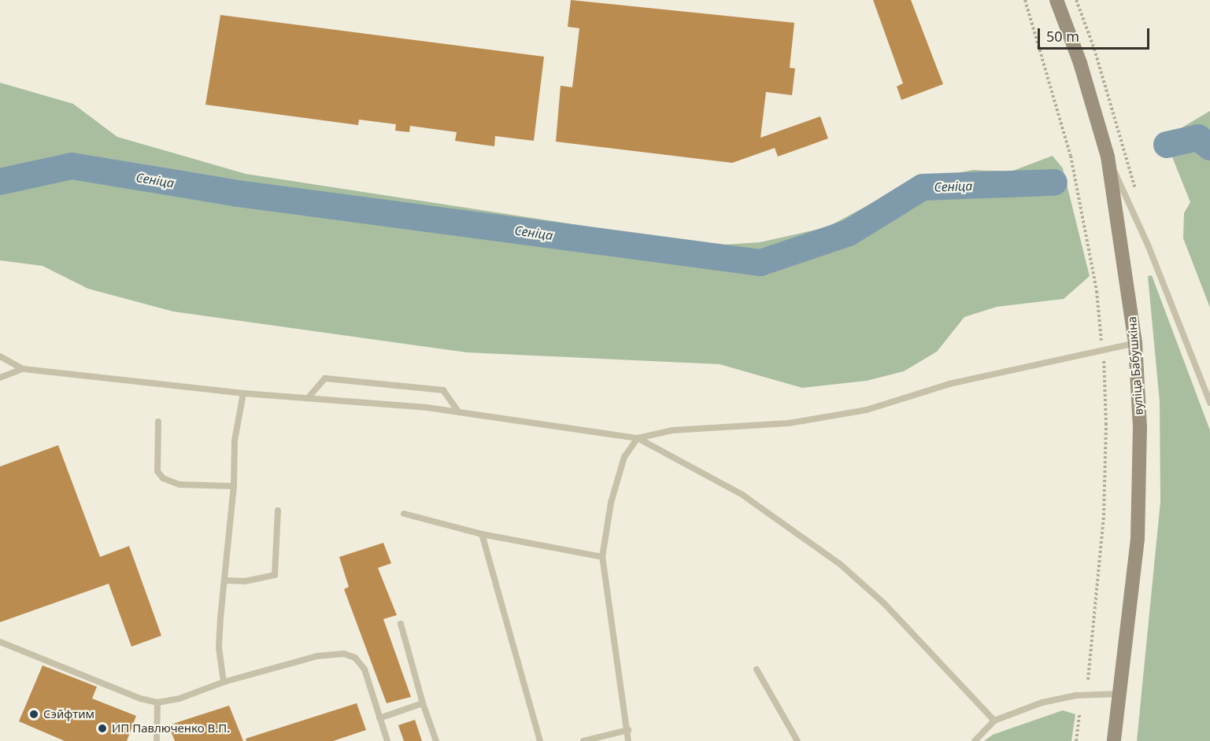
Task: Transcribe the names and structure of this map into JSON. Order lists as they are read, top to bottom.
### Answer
{
  "streets": {
    "street": ["вуліца Бабушкіна"]
  },
  "water": ["Сеніца"],
  "places": ["Сэйфтим", "ИП Павлюченко В.П."],
  "scale_bar": "50 m"
}
